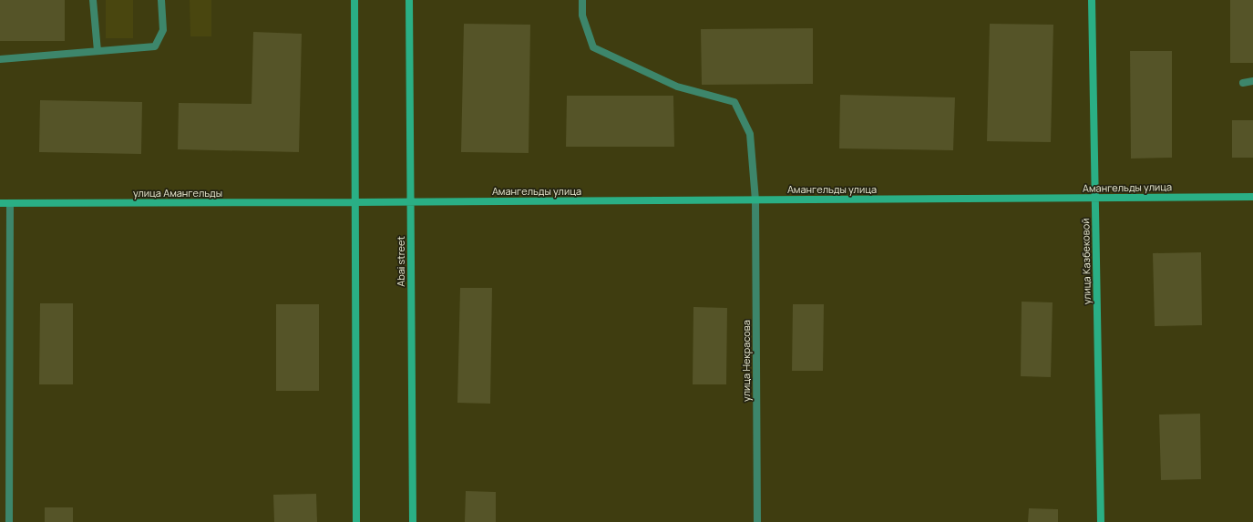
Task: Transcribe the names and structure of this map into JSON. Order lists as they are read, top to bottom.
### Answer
{
  "streets": {
    "street": [
      "Амангельды улица",
      "улица Амангельды",
      "Abai street",
      "улица Казбековой",
      "улица Некрасова"
    ]
  },
  "crossings": [
    ["Амангельды улица", "улица Амангельды"],
    ["Амангельды улица", "Abai street"],
    ["Амангельды улица", "улица Казбековой"],
    ["Амангельды улица", "улица Некрасова"]
  ]
}
